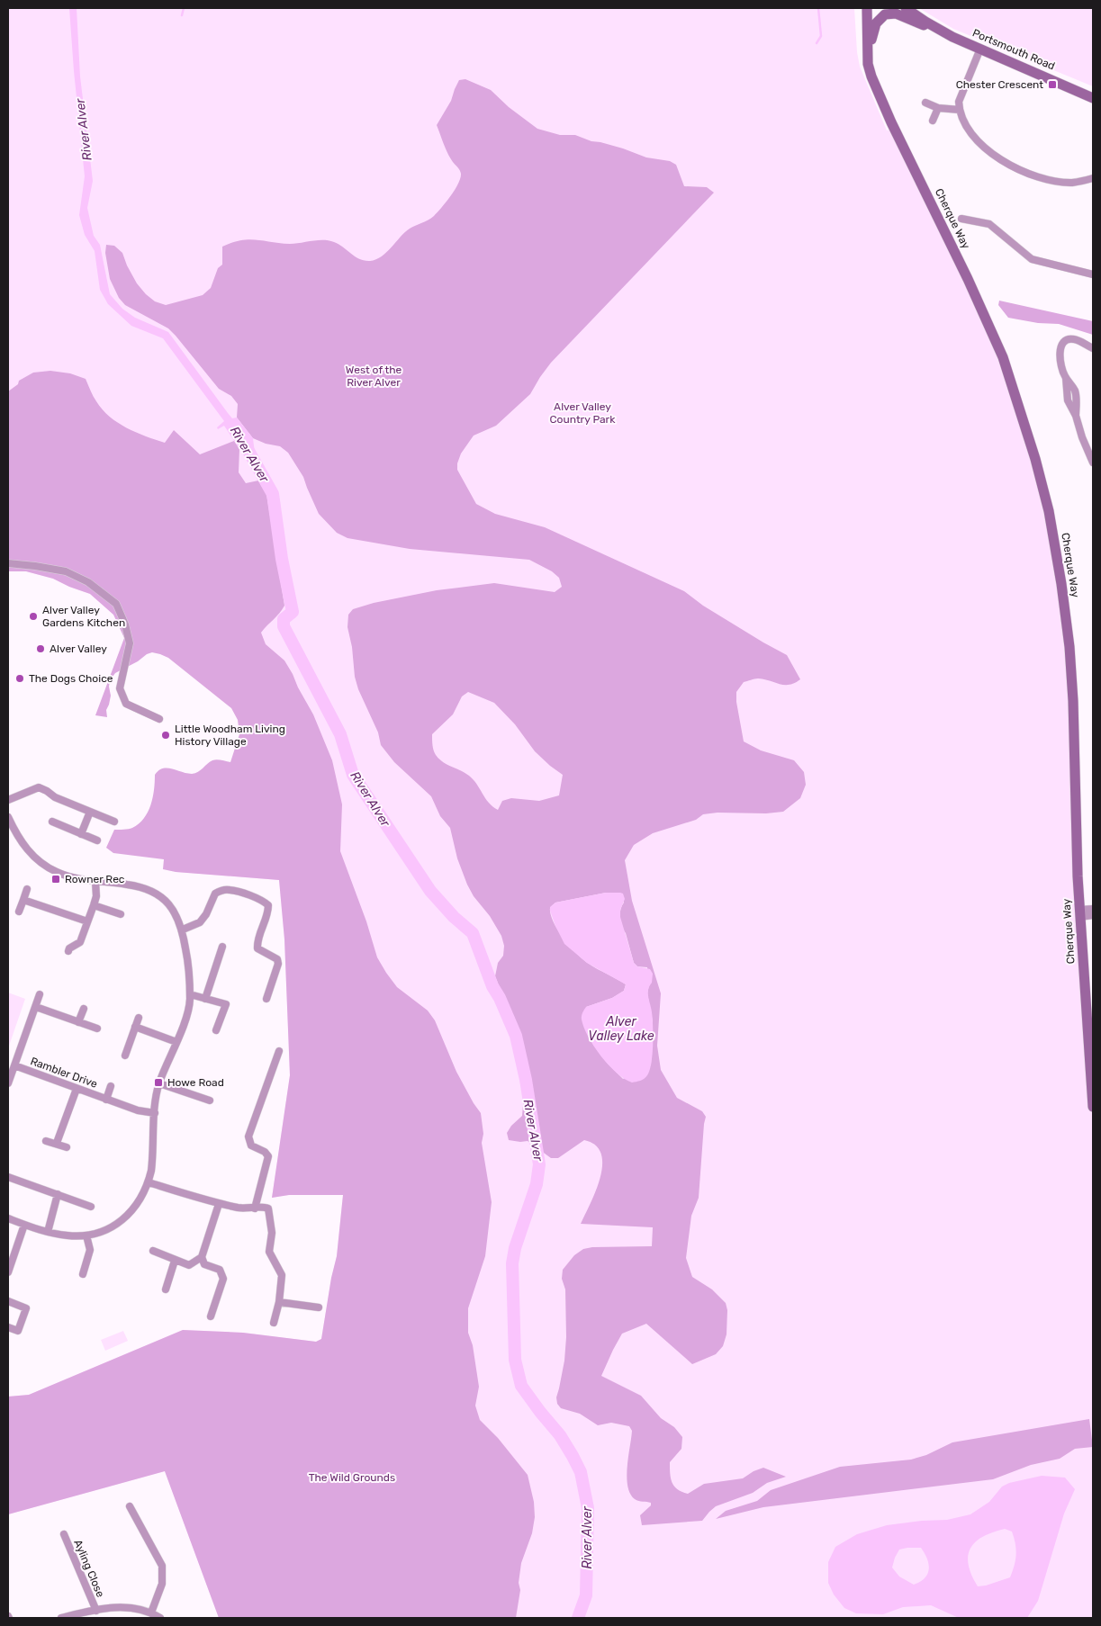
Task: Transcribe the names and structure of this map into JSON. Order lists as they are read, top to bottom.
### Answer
{
  "streets": {
    "street": [
      "Portsmouth Road",
      "Cherque Way",
      "Rambler Drive",
      "Ayling Close"
    ]
  },
  "water": ["River Alver", "Alver Valley Lake"],
  "parks": ["West of the River Alver", "Alver Valley Country Park", "The Wild Grounds"],
  "places": {
    "transit": ["Chester Crescent", "Rowner Rec", "Howe Road"],
    "other": [
      "Alver Valley Gardens Kitchen",
      "Alver Valley",
      "The Dogs Choice",
      "Little Woodham Living History Village"
    ]
  }
}
